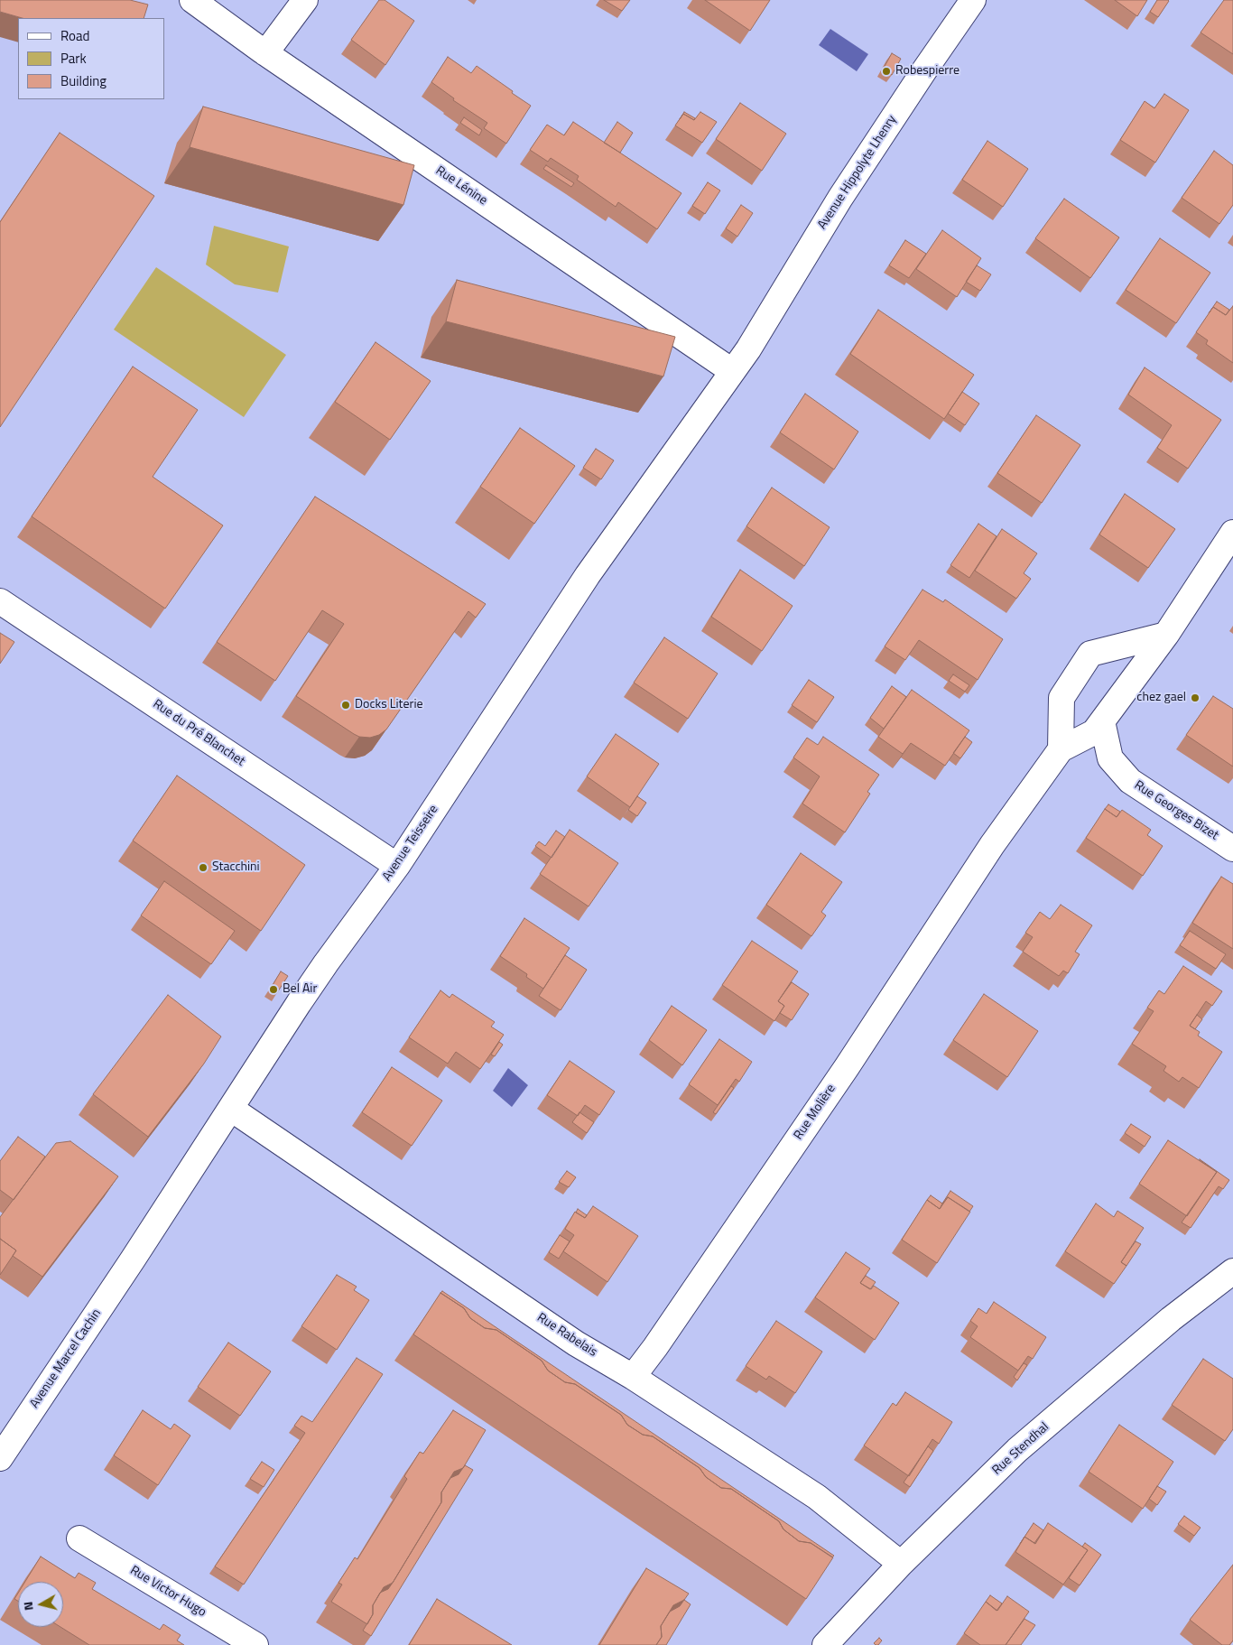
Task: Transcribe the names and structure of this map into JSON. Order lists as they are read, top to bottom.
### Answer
{
  "streets": {
    "street": [
      "Avenue Hippolyte Lhenry",
      "Rue Lénine",
      "Rue du Pré Blanchet",
      "Rue Georges Bizet",
      "Avenue Teisseire",
      "Rue Molière",
      "Rue Rabelais",
      "Avenue Marcel Cachin",
      "Rue Stendhal",
      "Rue Victor Hugo"
    ]
  },
  "crossings": [
    ["Avenue Hippolyte Lhenry", "Rue Lénine"],
    ["Avenue Hippolyte Lhenry", "Avenue Teisseire"],
    ["Rue Lénine", "Avenue Teisseire"],
    ["Rue du Pré Blanchet", "Avenue Teisseire"],
    ["Avenue Teisseire", "Rue Rabelais"],
    ["Avenue Teisseire", "Avenue Marcel Cachin"],
    ["Rue Molière", "Rue Rabelais"],
    ["Rue Rabelais", "Rue Stendhal"]
  ],
  "places": [
    "Robespierre",
    "chez gael",
    "Docks Literie",
    "Stacchini",
    "Bel Air"
  ],
  "legend": ["Road", "Park", "Building"],
  "north": "left"
}
